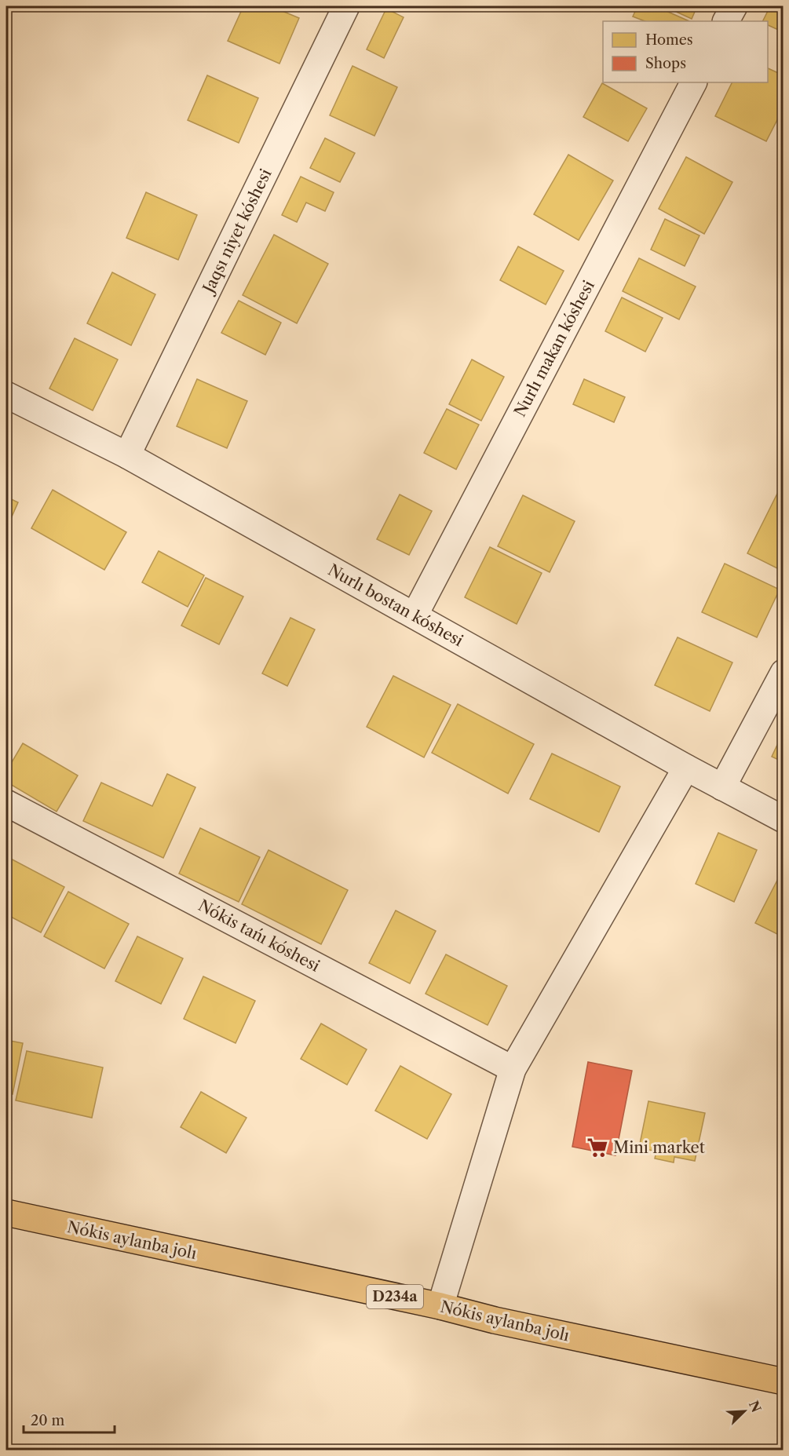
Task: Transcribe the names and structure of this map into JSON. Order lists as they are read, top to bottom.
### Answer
{
  "streets": {
    "main road": ["Nókis aylanba jolı", "D234a"],
    "street": [
      "Jaqsı niyet kóshesi",
      "Nurlı makan kóshesi",
      "Nurlı bostan kóshesi",
      "Nókis tańı kóshesi"
    ]
  },
  "crossings": [
    ["Jaqsı niyet kóshesi", "Nurlı bostan kóshesi"],
    ["Nurlı makan kóshesi", "Nurlı bostan kóshesi"]
  ],
  "places": {
    "supermarket": ["Mini market"]
  },
  "legend": ["Homes", "Shops"],
  "scale_bar": "20 m",
  "north": "top right"
}
